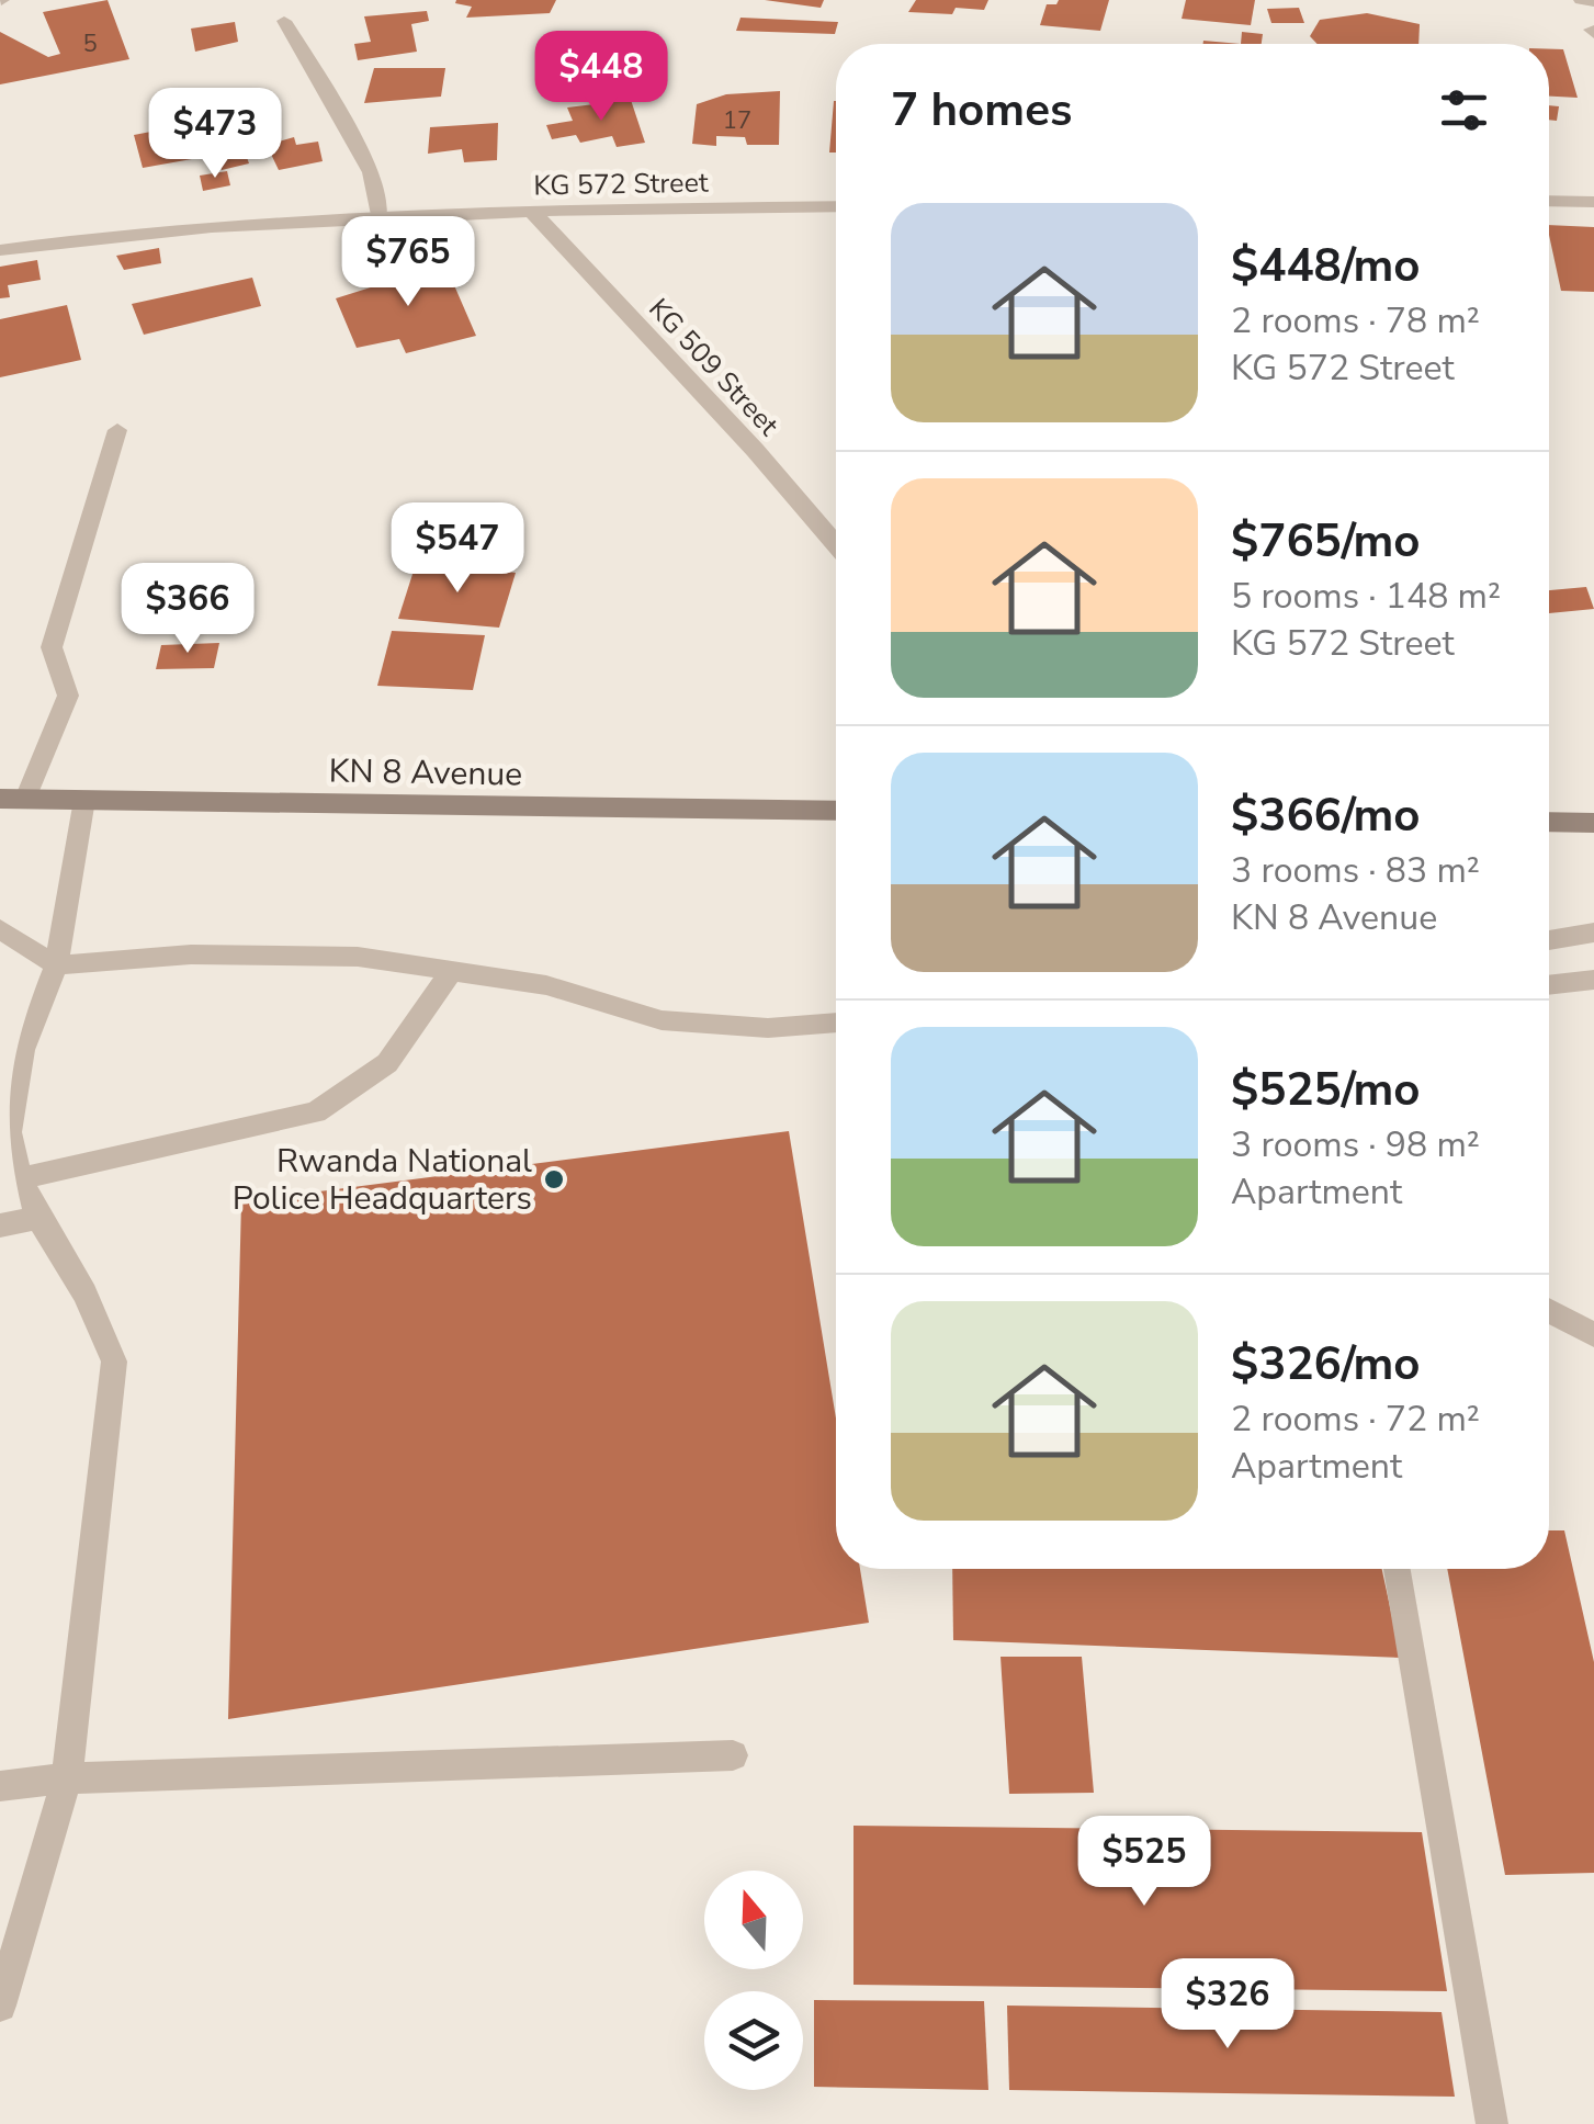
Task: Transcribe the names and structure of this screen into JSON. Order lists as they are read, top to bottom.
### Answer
{
  "streets": {
    "main road": ["KN 8 Avenue"],
    "street": ["KG 572 Street", "KG 509 Street"]
  },
  "crossings": [
    ["KG 572 Street", "KG 509 Street"]
  ],
  "places": ["Rwanda National Police Headquarters"],
  "house_numbers": ["5", "17"],
  "north": "top",
  "page": {
    "price": [
      "$448",
      "$473",
      "$765",
      "$547",
      "$366",
      "$525",
      "$326"
    ],
    "heading": "7 homes",
    "list": [
      {
        "name": "$448/mo",
        "note": "2 rooms · 78 m² · KG 572 Street"
      },
      {
        "name": "$765/mo",
        "note": "5 rooms · 148 m² · KG 572 Street"
      },
      {
        "name": "$366/mo",
        "note": "3 rooms · 83 m² · KN 8 Avenue"
      },
      {
        "name": "$525/mo",
        "note": "3 rooms · 98 m² · Apartment"
      },
      {
        "name": "$326/mo",
        "note": "2 rooms · 72 m² · Apartment"
      }
    ]
  }
}
